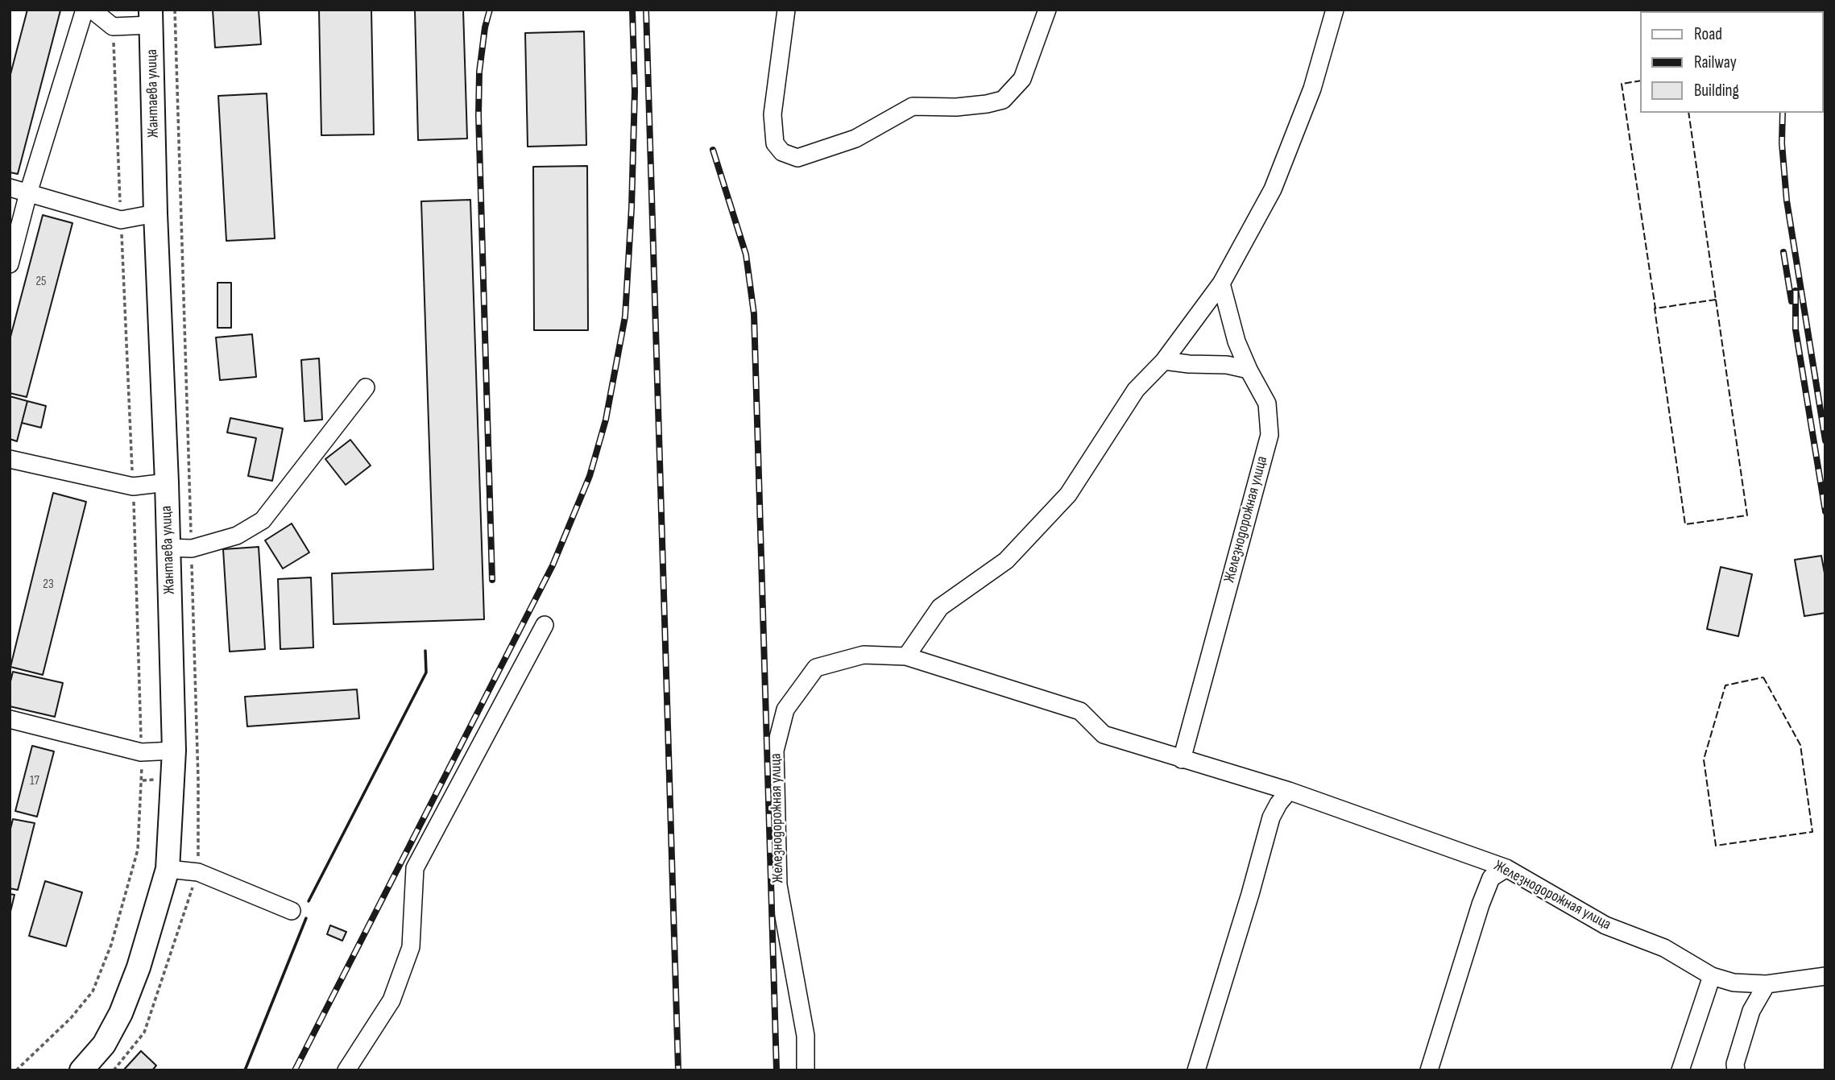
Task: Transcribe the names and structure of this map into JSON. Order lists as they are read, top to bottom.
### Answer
{
  "streets": {
    "main road": ["Жантаева улица"],
    "street": ["Железнодорожная улица"]
  },
  "house_numbers": ["25", "23", "17"],
  "legend": ["Road", "Railway", "Building"]
}
